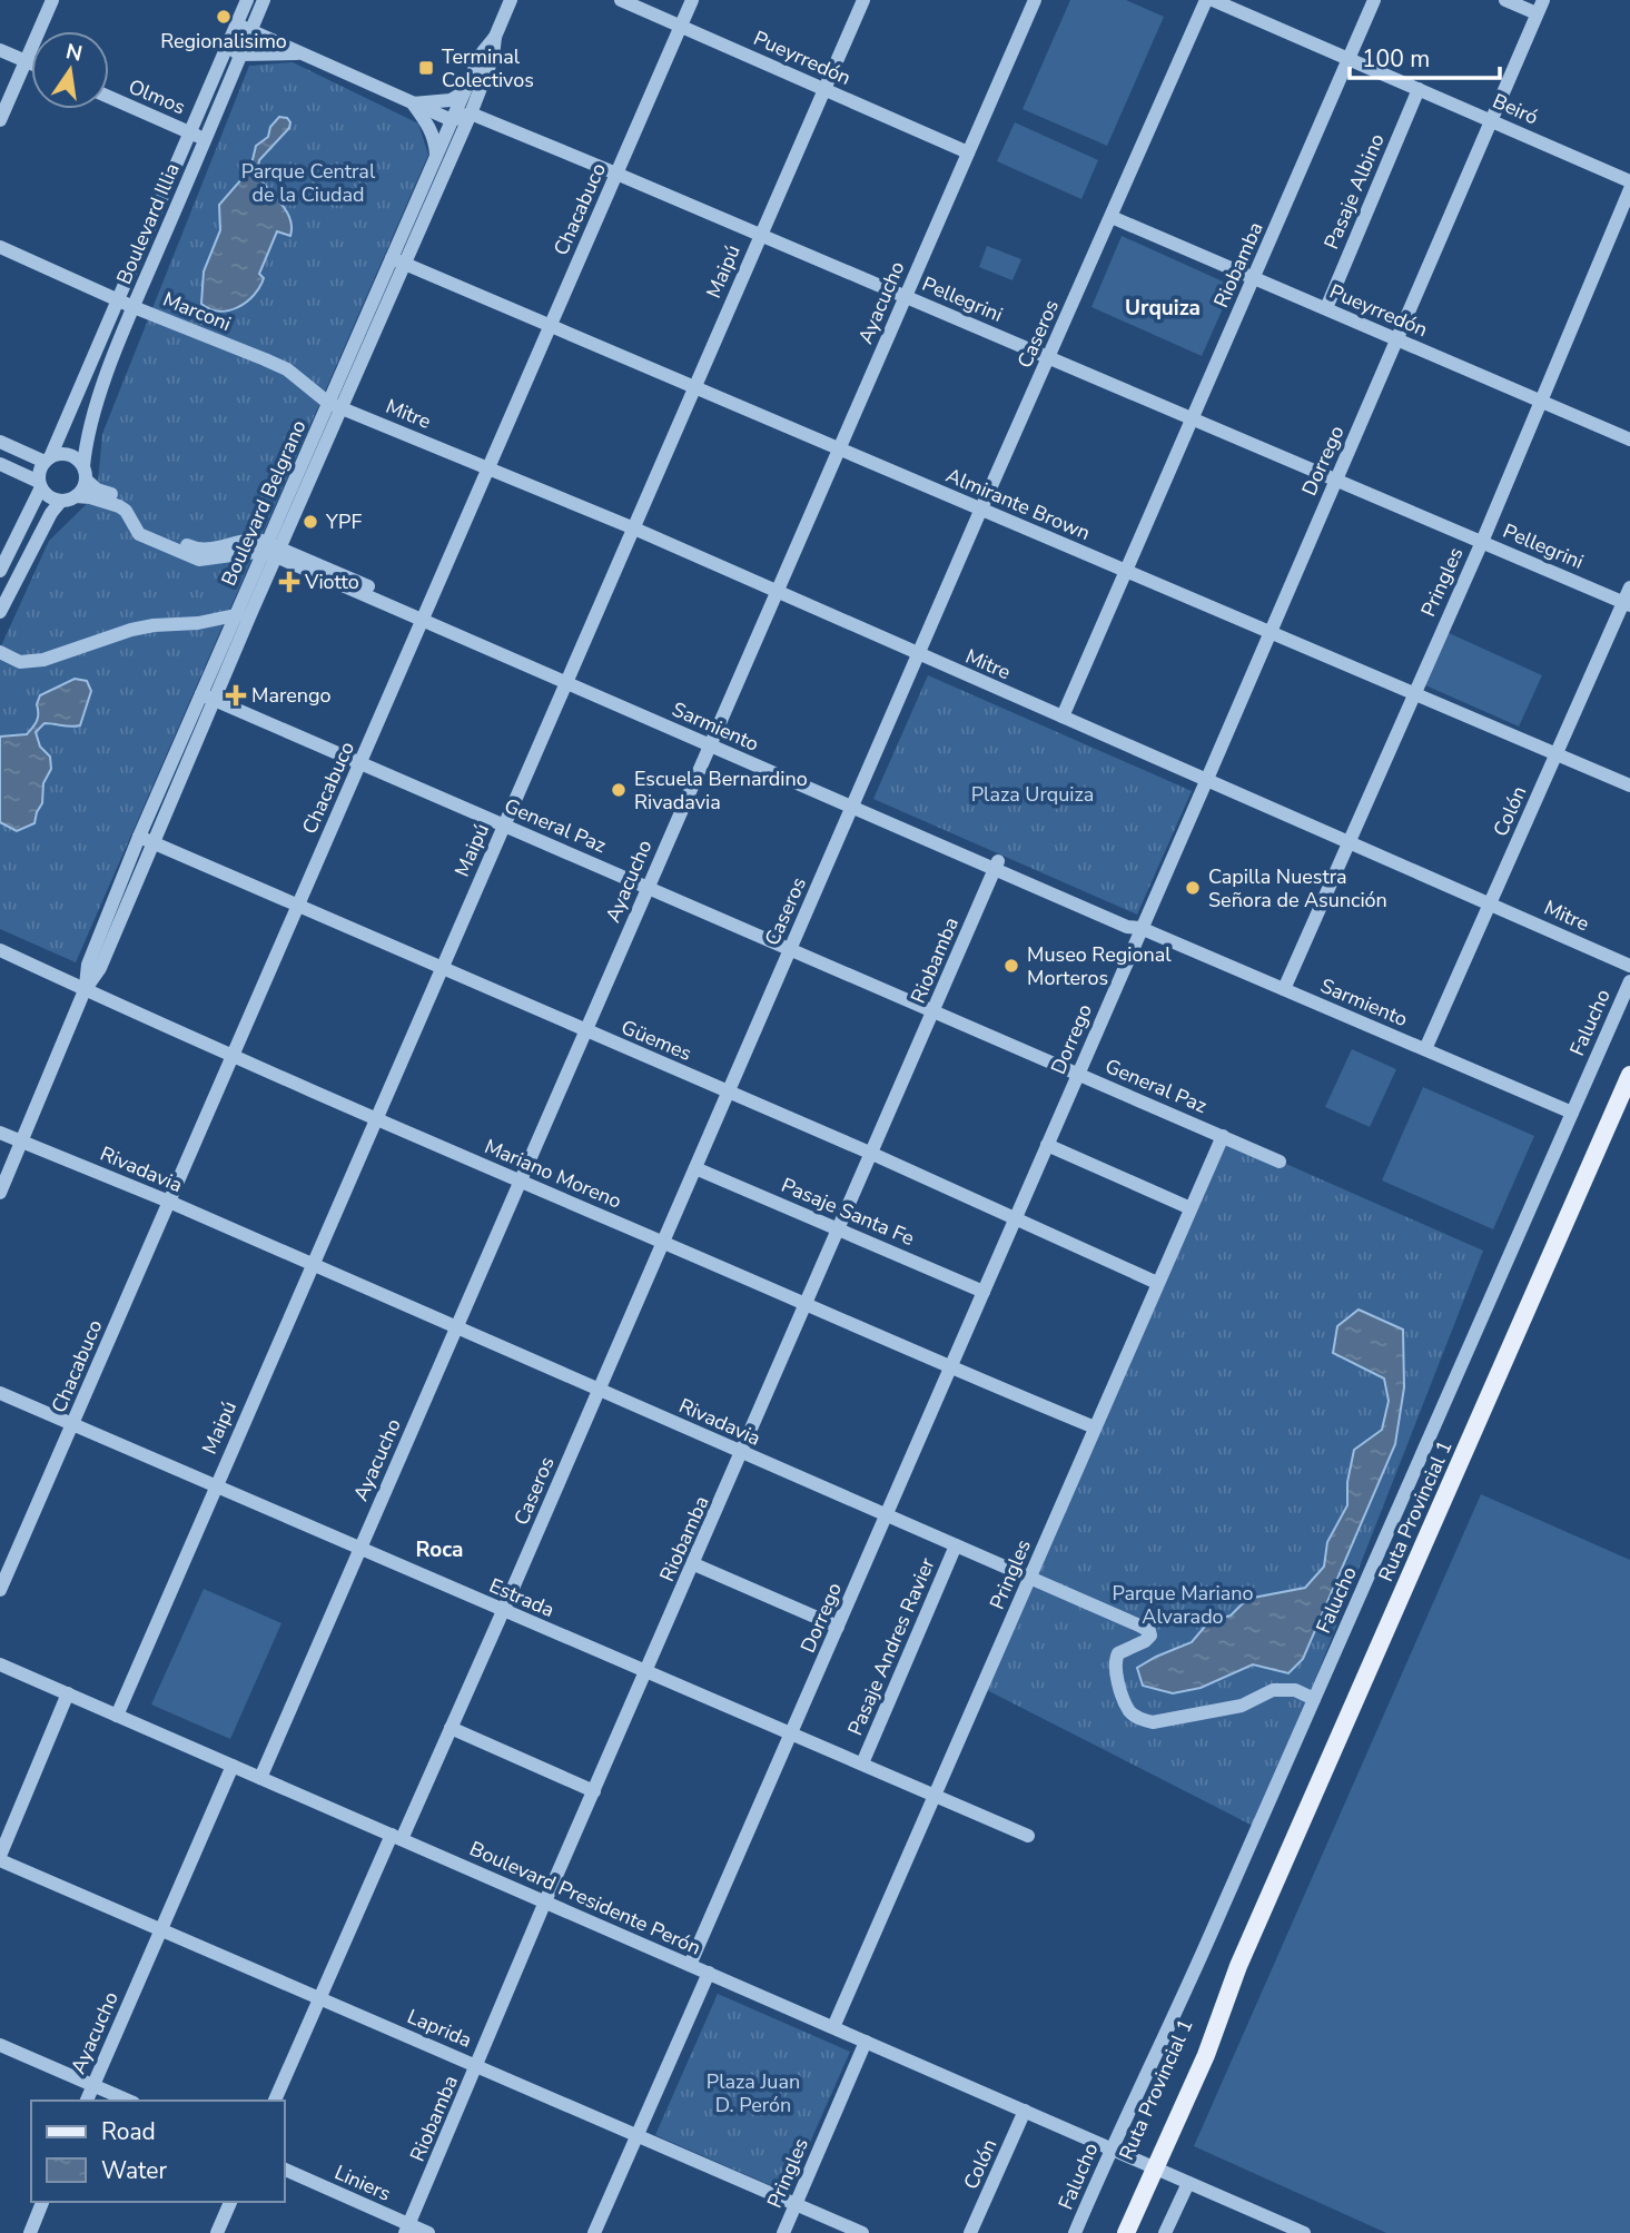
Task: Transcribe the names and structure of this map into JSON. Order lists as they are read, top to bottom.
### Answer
{
  "streets": {
    "main road": ["Ruta Provincial 1"],
    "street": [
      "Pueyrredón",
      "Olmos",
      "Beiró",
      "Pasaje Albino",
      "Chacabuco",
      "Boulevard Illia",
      "Riobamba",
      "Maipú",
      "Pellegrini",
      "Ayacucho",
      "Marconi",
      "Caseros",
      "Mitre",
      "Dorrego",
      "Boulevard Belgrano",
      "Almirante Brown",
      "Pringles",
      "Sarmiento",
      "Colón",
      "General Paz",
      "Falucho",
      "Güemes",
      "Rivadavia",
      "Mariano Moreno",
      "Pasaje Santa Fe",
      "Estrada",
      "Pasaje Andres Ravier",
      "Boulevard Presidente Perón",
      "Laprida",
      "Liniers"
    ]
  },
  "crossings": [
    ["Pueyrredón", "Pasaje Albino"],
    ["Pueyrredón", "Chacabuco"],
    ["Pueyrredón", "Riobamba"],
    ["Pueyrredón", "Maipú"],
    ["Pueyrredón", "Ayacucho"],
    ["Pueyrredón", "Caseros"],
    ["Pueyrredón", "Dorrego"],
    ["Pueyrredón", "Pringles"],
    ["Olmos", "Boulevard Illia"],
    ["Beiró", "Pasaje Albino"],
    ["Beiró", "Riobamba"],
    ["Beiró", "Dorrego"],
    ["Chacabuco", "Pellegrini"],
    ["Chacabuco", "Mitre"],
    ["Chacabuco", "Almirante Brown"],
    ["Chacabuco", "Sarmiento"],
    ["Chacabuco", "General Paz"],
    ["Chacabuco", "Güemes"],
    ["Chacabuco", "Rivadavia"],
    ["Chacabuco", "Mariano Moreno"],
    ["Chacabuco", "Estrada"],
    ["Boulevard Illia", "Marconi"],
    ["Riobamba", "Pellegrini"],
    ["Riobamba", "Mitre"],
    ["Riobamba", "Almirante Brown"],
    ["Riobamba", "Sarmiento"],
    ["Riobamba", "General Paz"],
    ["Riobamba", "Güemes"],
    ["Riobamba", "Rivadavia"],
    ["Riobamba", "Mariano Moreno"],
    ["Riobamba", "Pasaje Santa Fe"],
    ["Riobamba", "Estrada"],
    ["Riobamba", "Boulevard Presidente Perón"],
    ["Riobamba", "Laprida"],
    ["Riobamba", "Liniers"],
    ["Maipú", "Pellegrini"],
    ["Maipú", "Mitre"],
    ["Maipú", "Almirante Brown"],
    ["Maipú", "Sarmiento"],
    ["Maipú", "General Paz"],
    ["Maipú", "Güemes"],
    ["Maipú", "Rivadavia"],
    ["Maipú", "Mariano Moreno"],
    ["Maipú", "Estrada"],
    ["Maipú", "Boulevard Presidente Perón"],
    ["Pellegrini", "Ayacucho"],
    ["Pellegrini", "Caseros"],
    ["Pellegrini", "Dorrego"],
    ["Pellegrini", "Boulevard Belgrano"],
    ["Pellegrini", "Pringles"],
    ["Pellegrini", "Colón"],
    ["Ayacucho", "Mitre"],
    ["Ayacucho", "Almirante Brown"],
    ["Ayacucho", "Sarmiento"],
    ["Ayacucho", "General Paz"],
    ["Ayacucho", "Güemes"],
    ["Ayacucho", "Rivadavia"],
    ["Ayacucho", "Mariano Moreno"],
    ["Ayacucho", "Estrada"],
    ["Ayacucho", "Boulevard Presidente Perón"],
    ["Ayacucho", "Laprida"],
    ["Marconi", "Mitre"],
    ["Marconi", "Boulevard Belgrano"],
    ["Caseros", "Mitre"],
    ["Caseros", "Almirante Brown"],
    ["Caseros", "Sarmiento"],
    ["Caseros", "General Paz"],
    ["Caseros", "Güemes"],
    ["Caseros", "Rivadavia"],
    ["Caseros", "Mariano Moreno"],
    ["Caseros", "Pasaje Santa Fe"],
    ["Caseros", "Estrada"],
    ["Caseros", "Boulevard Presidente Perón"],
    ["Caseros", "Laprida"],
    ["Mitre", "Dorrego"],
    ["Mitre", "Boulevard Belgrano"],
    ["Mitre", "Pringles"],
    ["Mitre", "Colón"],
    ["Dorrego", "Almirante Brown"],
    ["Dorrego", "Sarmiento"],
    ["Dorrego", "General Paz"],
    ["Dorrego", "Güemes"],
    ["Dorrego", "Rivadavia"],
    ["Dorrego", "Mariano Moreno"],
    ["Dorrego", "Pasaje Santa Fe"],
    ["Dorrego", "Estrada"],
    ["Dorrego", "Boulevard Presidente Perón"],
    ["Boulevard Belgrano", "Almirante Brown"],
    ["Boulevard Belgrano", "Sarmiento"],
    ["Boulevard Belgrano", "General Paz"],
    ["Boulevard Belgrano", "Güemes"],
    ["Boulevard Belgrano", "Rivadavia"],
    ["Boulevard Belgrano", "Mariano Moreno"],
    ["Almirante Brown", "Pringles"],
    ["Almirante Brown", "Colón"],
    ["Pringles", "Sarmiento"],
    ["Pringles", "General Paz"],
    ["Pringles", "Güemes"],
    ["Pringles", "Rivadavia"],
    ["Pringles", "Mariano Moreno"],
    ["Pringles", "Estrada"],
    ["Pringles", "Boulevard Presidente Perón"],
    ["Pringles", "Laprida"],
    ["Sarmiento", "Colón"],
    ["Sarmiento", "Falucho"],
    ["Colón", "Boulevard Presidente Perón"],
    ["Falucho", "Rivadavia"],
    ["Falucho", "Boulevard Presidente Perón"],
    ["Rivadavia", "Pasaje Andres Ravier"],
    ["Ruta Provincial 1", "Boulevard Presidente Perón"],
    ["Estrada", "Pasaje Andres Ravier"]
  ],
  "districts": ["Urquiza", "Roca"],
  "parks": [
    "Parque Central de la Ciudad",
    "Plaza Urquiza",
    "Parque Mariano Alvarado",
    "Plaza Juan D. Perón"
  ],
  "places": {
    "other": [
      "Regionalisimo",
      "YPF",
      "Escuela Bernardino Rivadavia",
      "Capilla Nuestra Señora de Asunción",
      "Museo Regional Morteros"
    ],
    "transit": ["Terminal Colectivos"],
    "health": ["Viotto", "Marengo"]
  },
  "legend": ["Road", "Water"],
  "scale_bar": "100 m",
  "north": "top"
}
